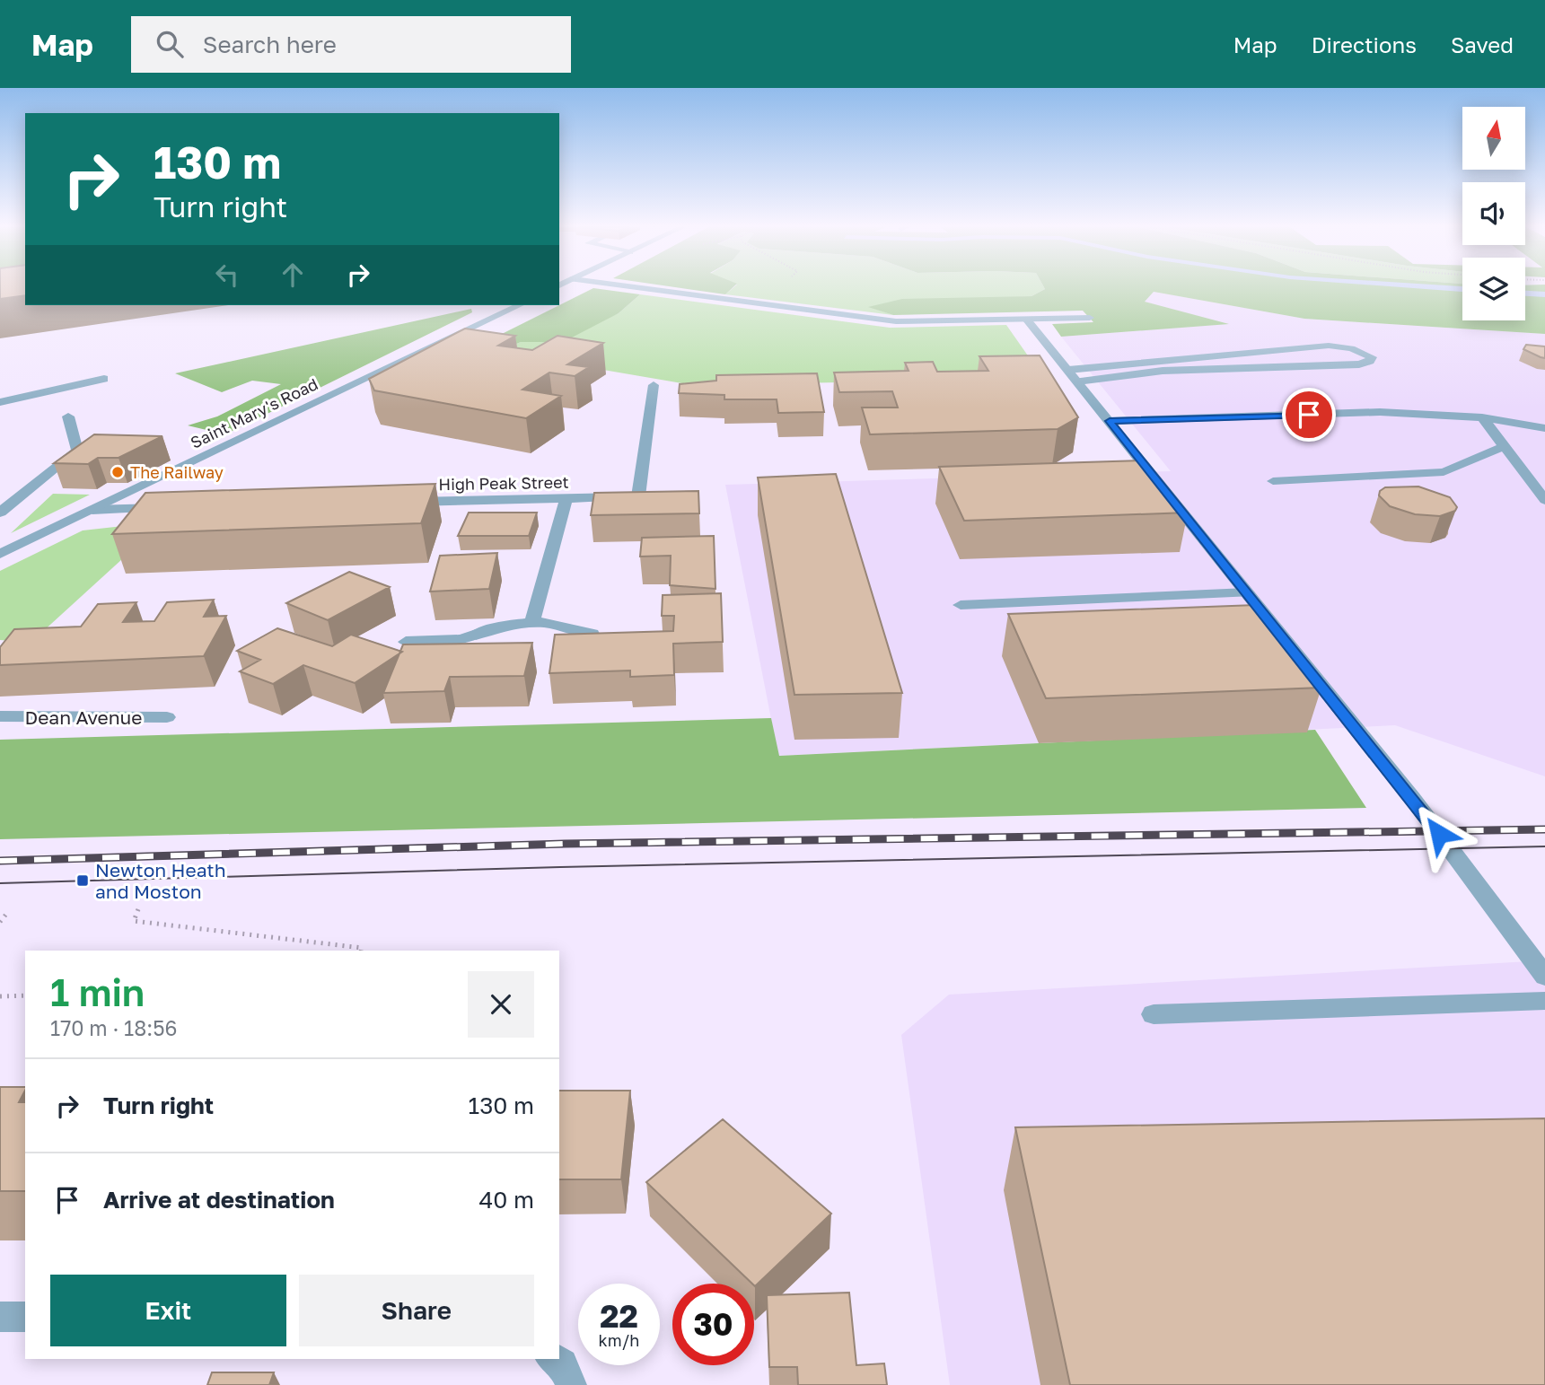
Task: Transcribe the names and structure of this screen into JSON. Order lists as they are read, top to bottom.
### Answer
{
  "streets": {
    "street": ["Saint Mary's Road", "High Peak Street", "Dean Avenue"]
  },
  "places": {
    "other": ["The Railway"],
    "transit": ["Newton Heath and Moston"]
  },
  "north": "top",
  "page": {
    "header": "Map",
    "search": "Search here",
    "nav": ["Map", "Directions", "Saved"],
    "turn": ["130 m", "Turn right"],
    "heading": ["1 min", "170 m · 18:56"],
    "list": [
      {
        "name": "Turn right",
        "value": "130 m"
      },
      {
        "name": "Arrive at destination",
        "value": "40 m"
      }
    ],
    "buttons": ["Exit", "Share"],
    "speed": "22 km/h",
    "limit": "30"
  }
}
